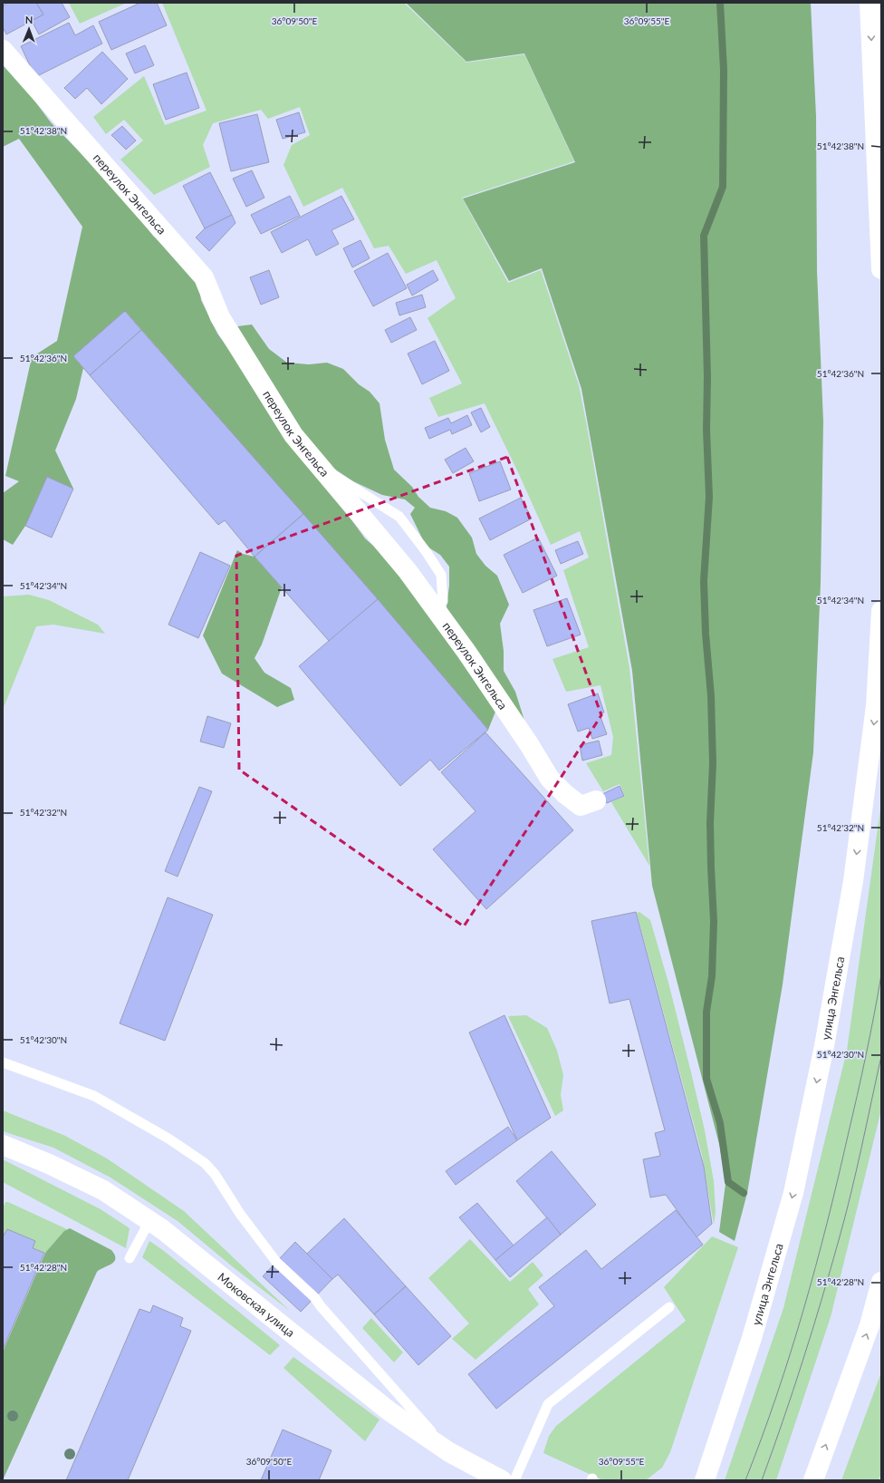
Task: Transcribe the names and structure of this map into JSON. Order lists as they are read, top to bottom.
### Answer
{
  "streets": {
    "street": ["переулок Энгельса", "улица Энгельса", "Моковская улица"]
  },
  "one_way": ["улица Энгельса"],
  "north": "top",
  "coordinates": [
    "36°09'50\"E",
    "36°09'55\"E",
    "51°42'38\"N",
    "51°42'36\"N",
    "51°42'34\"N",
    "51°42'32\"N",
    "51°42'30\"N",
    "51°42'28\"N"
  ]
}
